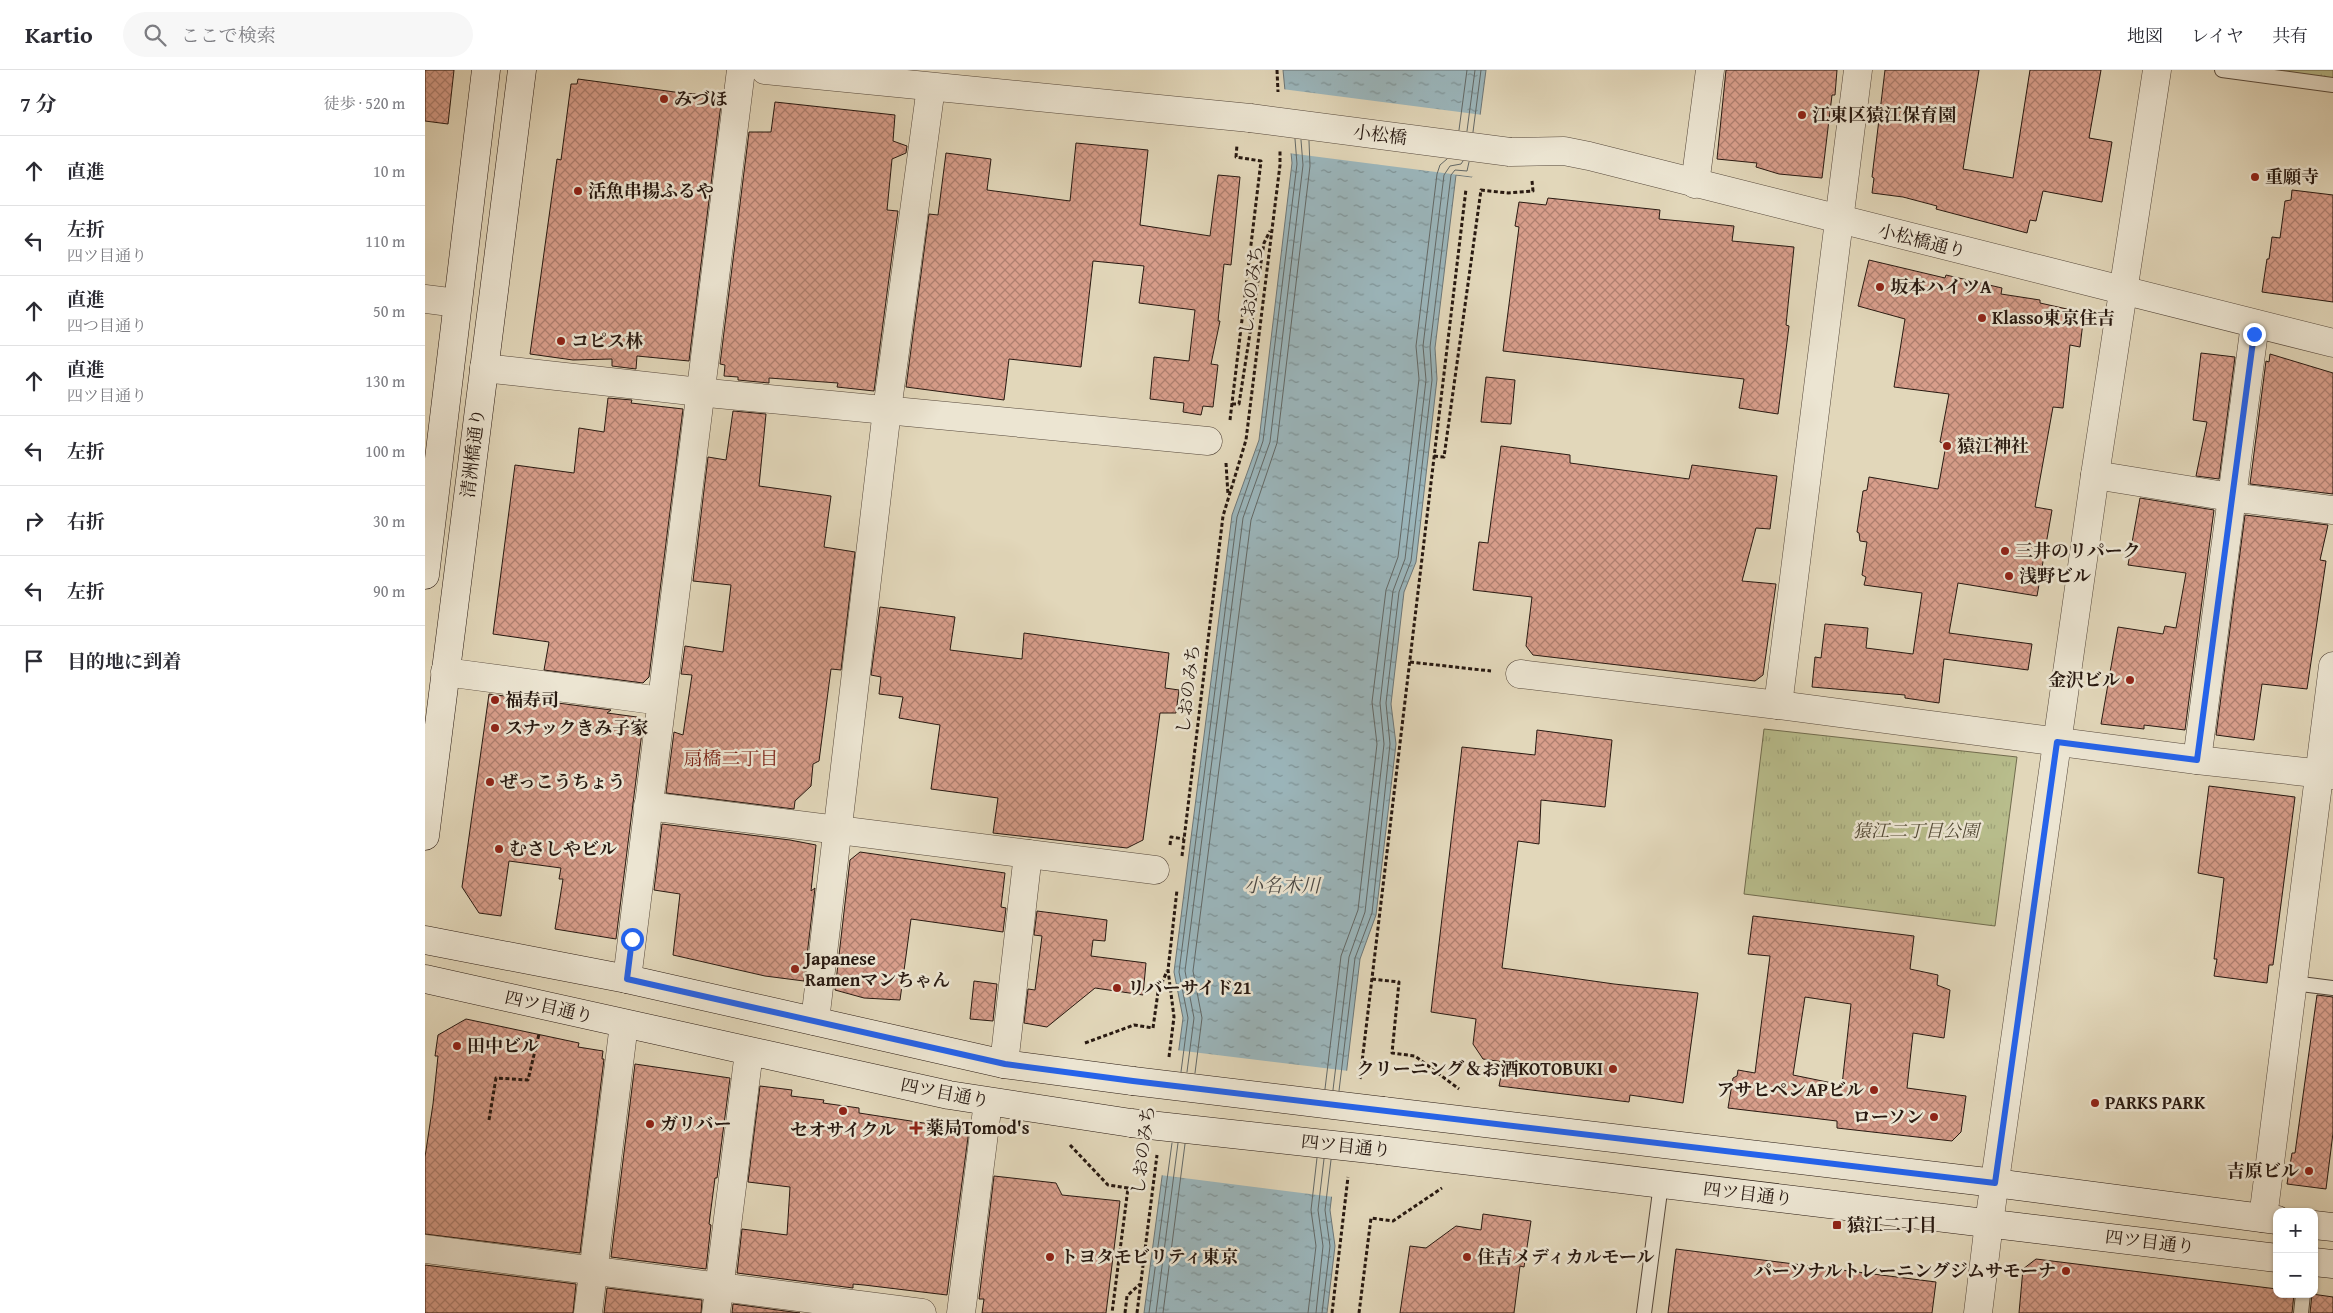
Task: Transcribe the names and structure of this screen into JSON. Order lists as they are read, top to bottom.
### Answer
{
  "streets": {
    "street": [
      "小松橋",
      "小松橋通り",
      "清洲橋通り",
      "四ツ目通り"
    ],
    "path": ["しおのみち"]
  },
  "crossings": [
    ["小松橋", "小松橋通り"]
  ],
  "districts": ["扇橋二丁目"],
  "water": ["小名木川"],
  "parks": ["猿江二丁目公園"],
  "places": {
    "other": [
      "みづほ",
      "江東区猿江保育園",
      "重願寺",
      "活魚串揚ふるや",
      "坂本ハイツA",
      "Klasso東京住吉",
      "コピス林",
      "猿江神社",
      "三井のリパーク",
      "浅野ビル",
      "金沢ビル",
      "福寿司",
      "スナックきみ子家",
      "ぜっこうちょう",
      "むさしやビル",
      "Japanese Ramenマンちゃん",
      "リバーサイド21",
      "田中ビル",
      "クリーニング＆お酒KOTOBUKI",
      "アサヒペンAPビル",
      "PARKS PARK",
      "セオサイクル",
      "ローソン",
      "ガリバー",
      "吉原ビル",
      "トヨタモビリティ東京",
      "住吉メディカルモール",
      "パーソナルトレーニングジムサモーナ"
    ],
    "health": ["薬局Tomod's"],
    "transit": ["猿江二丁目"]
  },
  "page": {
    "header": "Kartio",
    "search": "ここで検索",
    "nav": ["地図", "レイヤ", "共有"],
    "heading": ["7 分", "徒歩 · 520 m"],
    "list": [
      ["直進", "10 m"],
      ["左折", "四ツ目通り", "110 m"],
      ["直進", "四つ目通り", "50 m"],
      ["直進", "四ツ目通り", "130 m"],
      ["左折", "100 m"],
      ["右折", "30 m"],
      ["左折", "90 m"],
      "目的地に到着"
    ],
    "map_buttons": ["+", "−"]
  }
}
